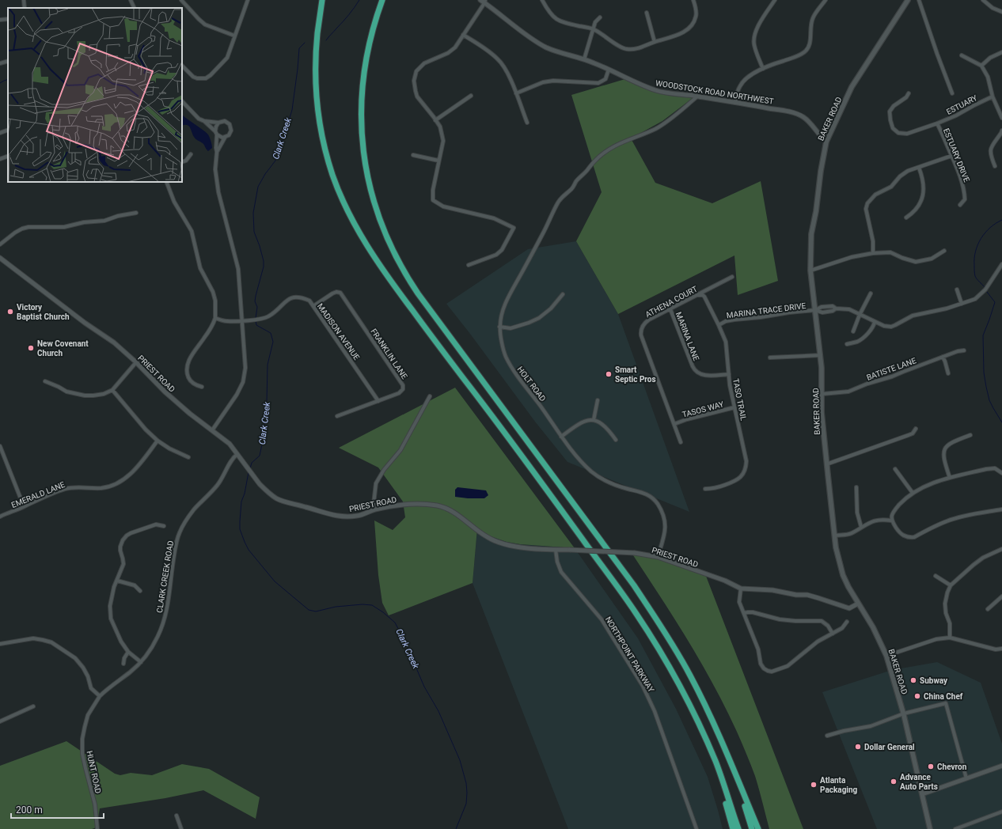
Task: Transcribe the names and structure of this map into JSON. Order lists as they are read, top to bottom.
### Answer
{
  "streets": {
    "main road": ["BAKER ROAD"],
    "street": [
      "WOODSTOCK ROAD NORTHWEST",
      "ESTUARY",
      "ESTUARY DRIVE",
      "ATHENA COURT",
      "MARINA TRACE DRIVE",
      "MADISON AVENUE",
      "MARINA LANE",
      "FRANKLIN LANE",
      "BATISTE LANE",
      "PRIEST ROAD",
      "HOLT ROAD",
      "TASO TRAIL",
      "TASOS WAY",
      "EMERALD LANE",
      "CLARK CREEK ROAD",
      "NORTHPOINT PARKWAY",
      "HUNT ROAD"
    ]
  },
  "crossings": [
    ["WOODSTOCK ROAD NORTHWEST", "BAKER ROAD"],
    ["WOODSTOCK ROAD NORTHWEST", "HOLT ROAD"],
    ["ESTUARY", "ESTUARY DRIVE"],
    ["BAKER ROAD", "MARINA TRACE DRIVE"],
    ["BAKER ROAD", "BATISTE LANE"],
    ["BAKER ROAD", "PRIEST ROAD"],
    ["ATHENA COURT", "MARINA LANE"],
    ["ATHENA COURT", "TASO TRAIL"],
    ["ATHENA COURT", "TASOS WAY"],
    ["MARINA TRACE DRIVE", "TASO TRAIL"],
    ["MADISON AVENUE", "FRANKLIN LANE"],
    ["MARINA LANE", "TASO TRAIL"],
    ["PRIEST ROAD", "HOLT ROAD"],
    ["PRIEST ROAD", "CLARK CREEK ROAD"],
    ["PRIEST ROAD", "NORTHPOINT PARKWAY"],
    ["TASO TRAIL", "TASOS WAY"],
    ["CLARK CREEK ROAD", "HUNT ROAD"]
  ],
  "water": ["Clark Creek"],
  "places": [
    "Victory Baptist Church",
    "New Covenant Church",
    "Smart Septic Pros",
    "Subway",
    "China Chef",
    "Dollar General",
    "Chevron",
    "Advance Auto Parts",
    "Atlanta Packaging"
  ],
  "scale_bar": "200 m"
}
